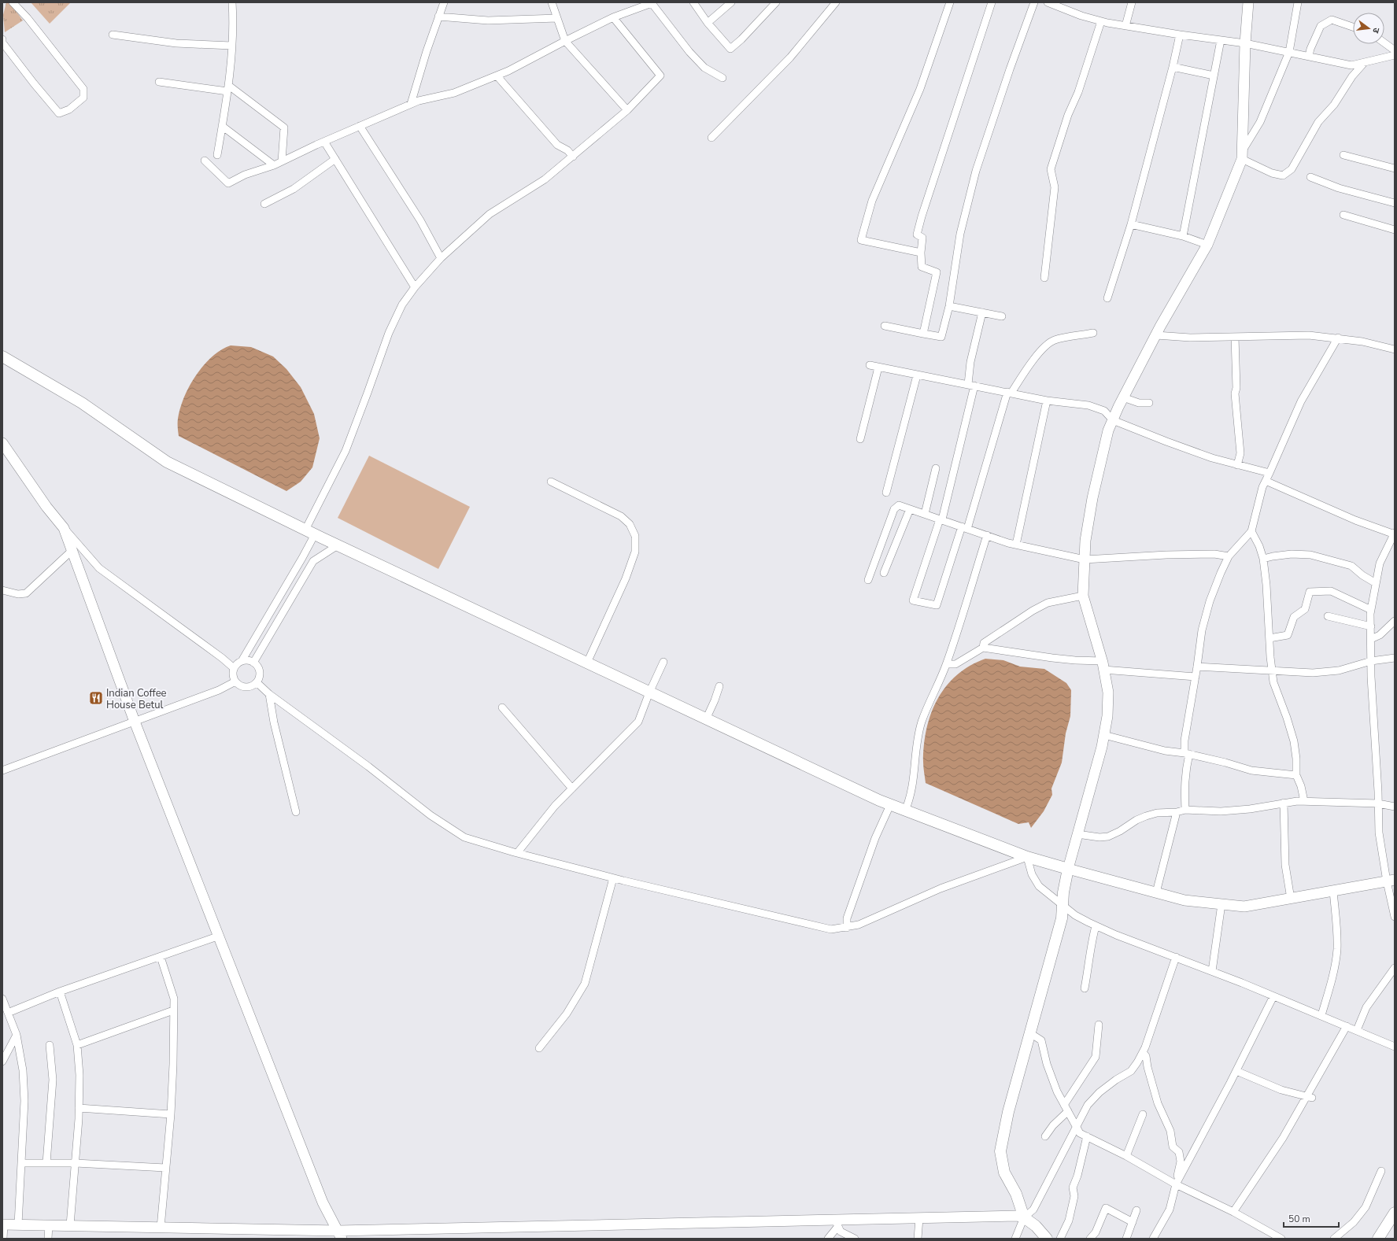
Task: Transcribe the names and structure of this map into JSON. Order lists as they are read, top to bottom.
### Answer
{
  "places": {
    "restaurant": ["Indian Coffee House Betul"]
  },
  "scale_bar": "50 m",
  "north": "right"
}
